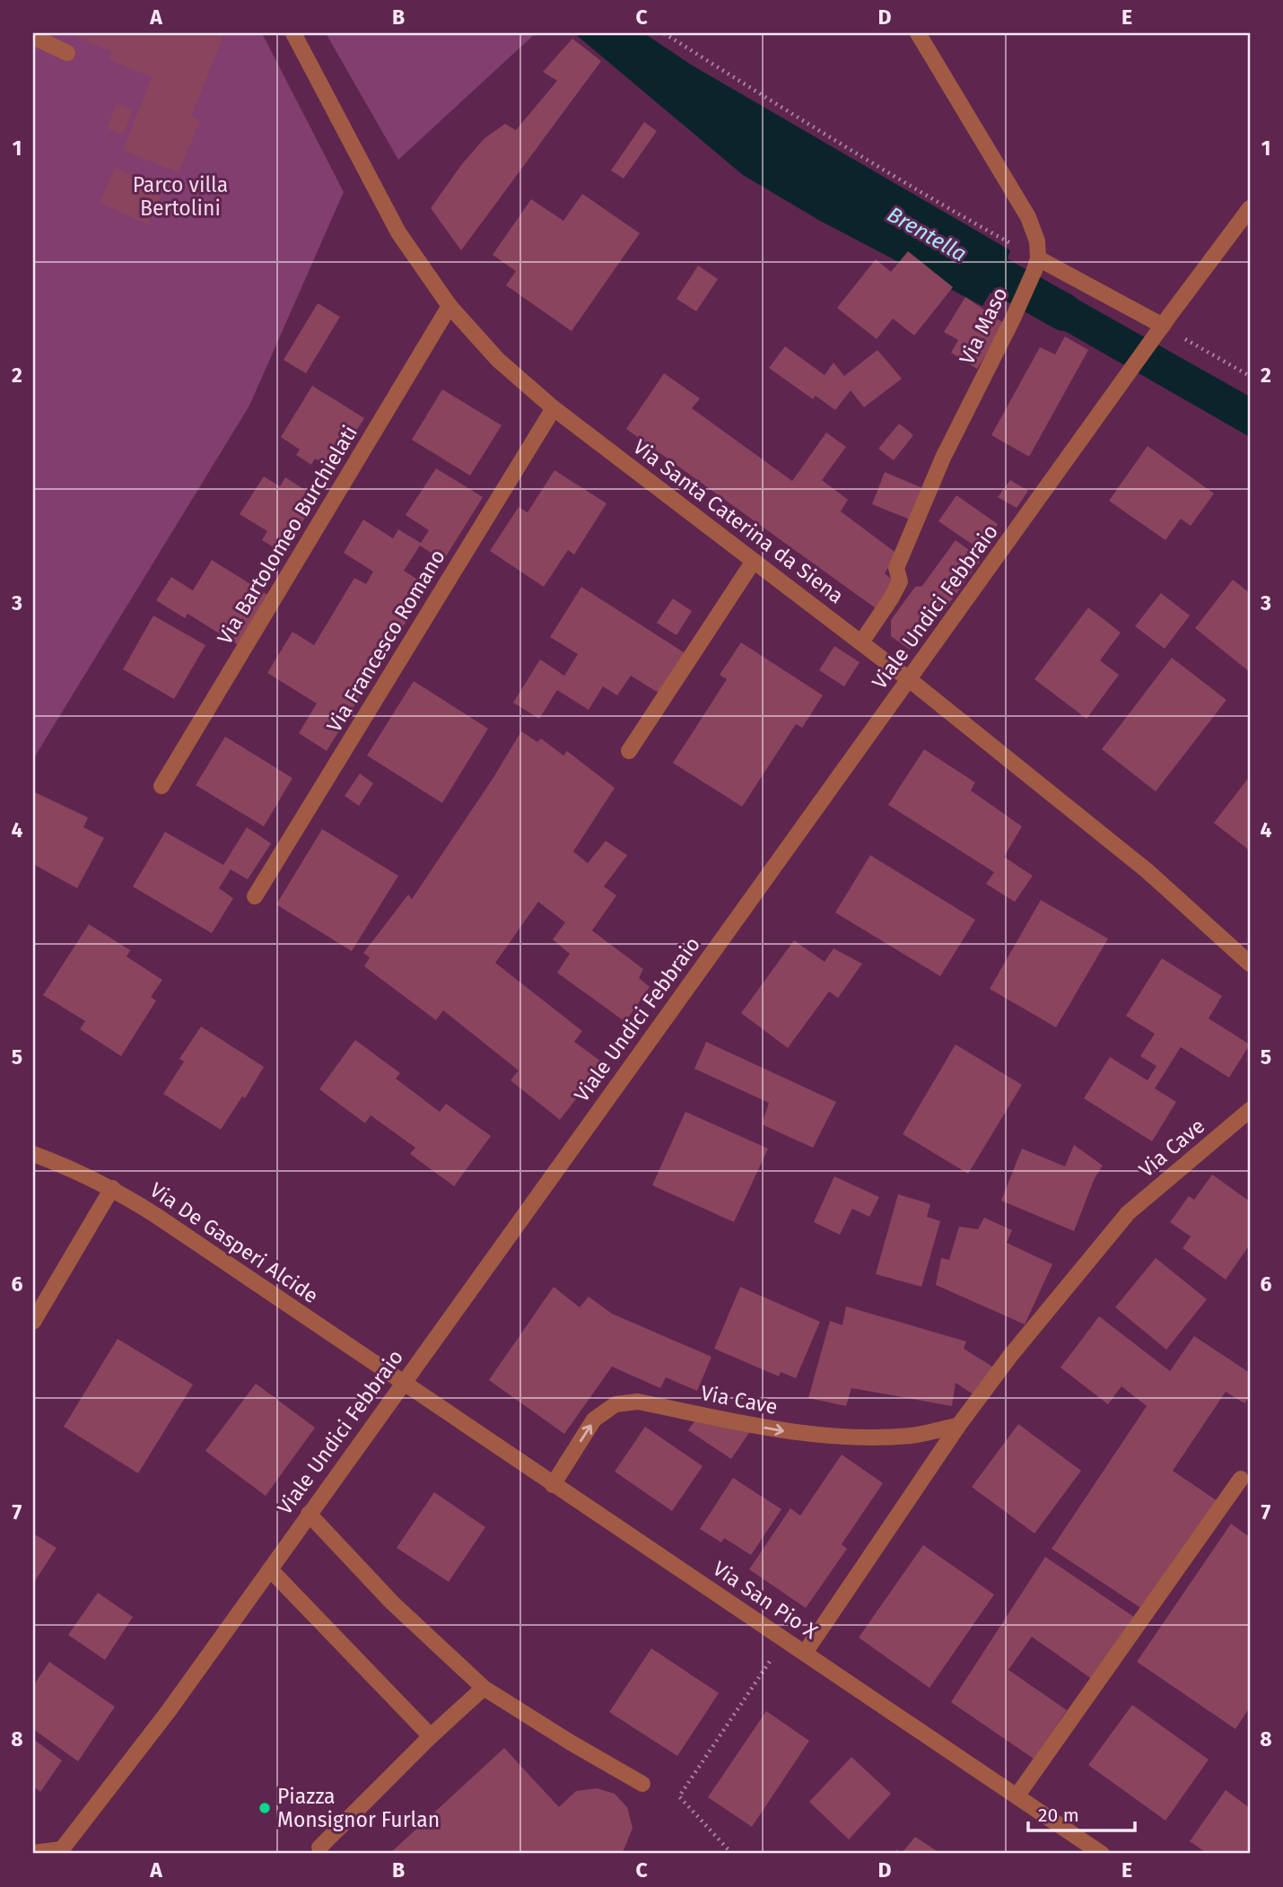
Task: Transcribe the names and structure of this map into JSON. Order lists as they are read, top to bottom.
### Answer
{
  "streets": {
    "street": [
      "Via Maso",
      "Via Santa Caterina da Siena",
      "Via Bartolomeo Burchielati",
      "Viale Undici Febbraio",
      "Via Francesco Romano",
      "Via Cave",
      "Via De Gasperi Alcide",
      "Via San Pio X"
    ]
  },
  "crossings": [
    ["Via Maso", "Via Santa Caterina da Siena"],
    ["Via Santa Caterina da Siena", "Via Bartolomeo Burchielati"],
    ["Via Santa Caterina da Siena", "Viale Undici Febbraio"],
    ["Via Santa Caterina da Siena", "Via Francesco Romano"],
    ["Viale Undici Febbraio", "Via De Gasperi Alcide"],
    ["Viale Undici Febbraio", "Via San Pio X"],
    ["Via Cave", "Via San Pio X"],
    ["Via De Gasperi Alcide", "Via San Pio X"]
  ],
  "one_way": ["Via Cave"],
  "water": ["Brentella"],
  "parks": ["Parco villa Bertolini"],
  "places": ["Piazza Monsignor Furlan"],
  "scale_bar": "20 m",
  "grid": {
    "columns": [
      "A",
      "B",
      "C",
      "D",
      "E"
    ],
    "rows": [
      "1",
      "2",
      "3",
      "4",
      "5",
      "6",
      "7",
      "8"
    ]
  }
}
